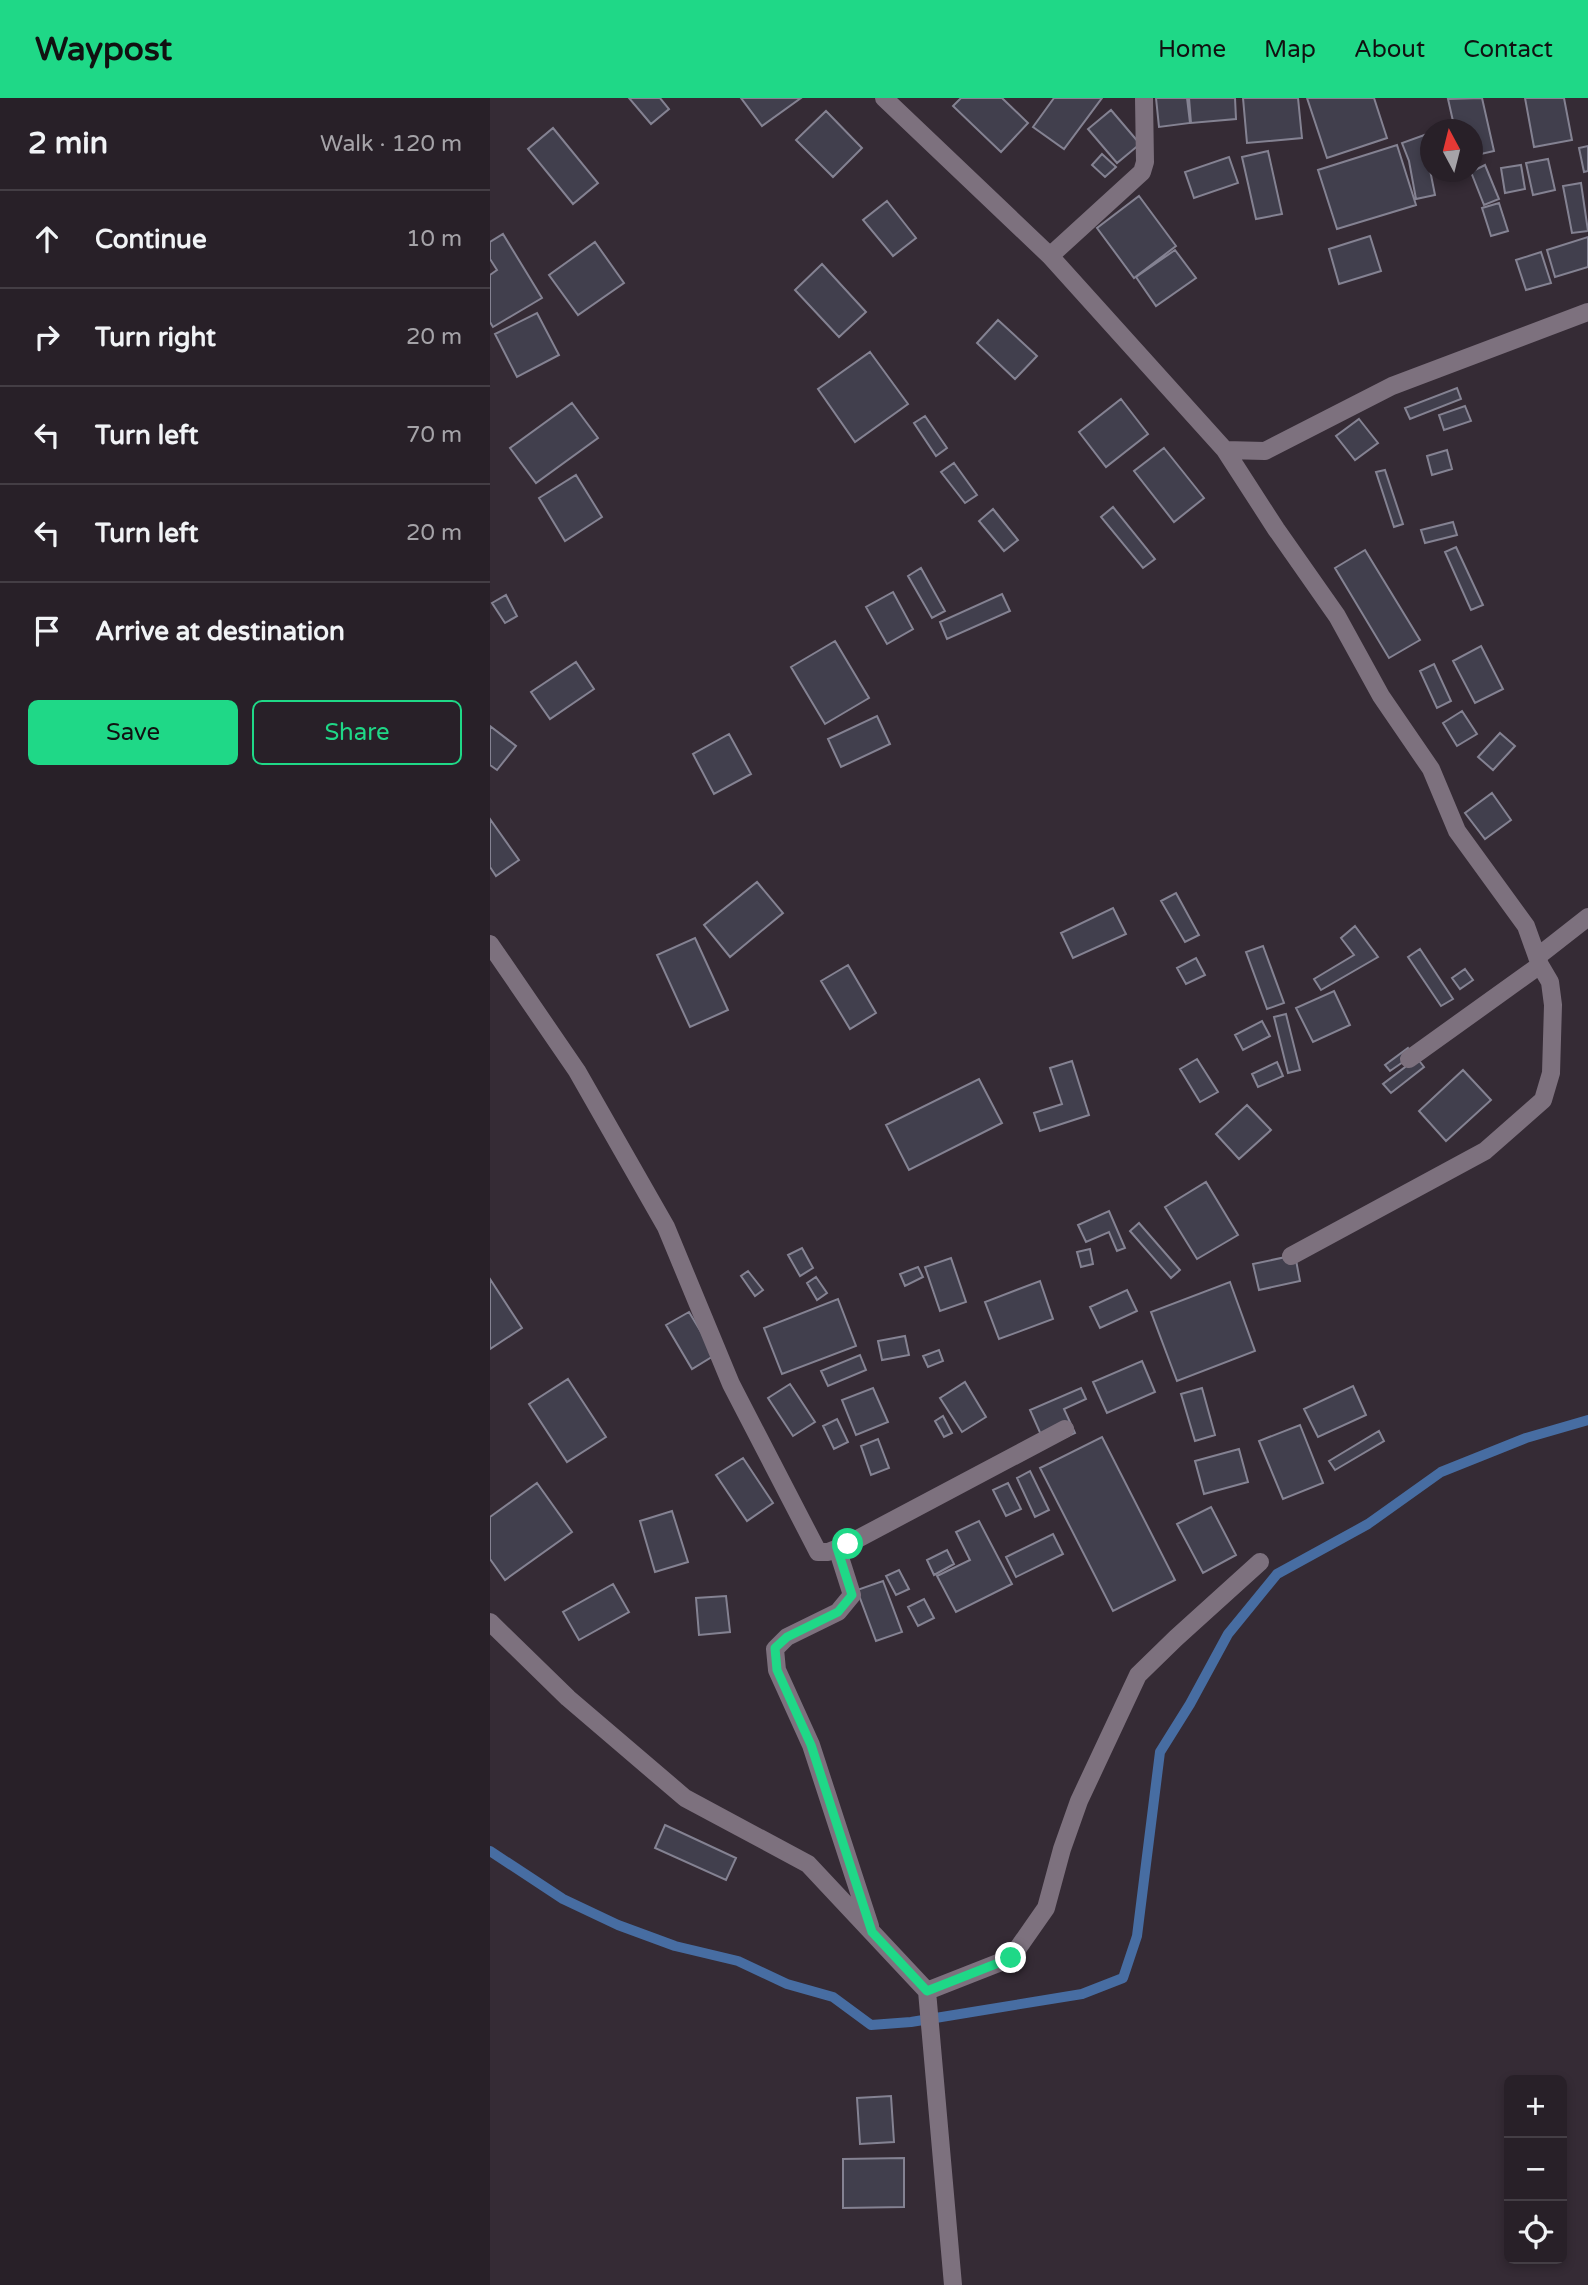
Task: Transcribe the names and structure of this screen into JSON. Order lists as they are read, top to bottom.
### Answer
{
  "north": "top",
  "page": {
    "header": "Waypost",
    "nav": [
      "Home",
      "Map",
      "About",
      "Contact"
    ],
    "heading": ["2 min", "Walk · 120 m"],
    "list": [
      ["Continue", "10 m"],
      ["Turn right", "20 m"],
      ["Turn left", "70 m"],
      ["Turn left", "20 m"],
      "Arrive at destination"
    ],
    "buttons": ["Save", "Share"],
    "map_buttons": ["+", "−"]
  }
}
